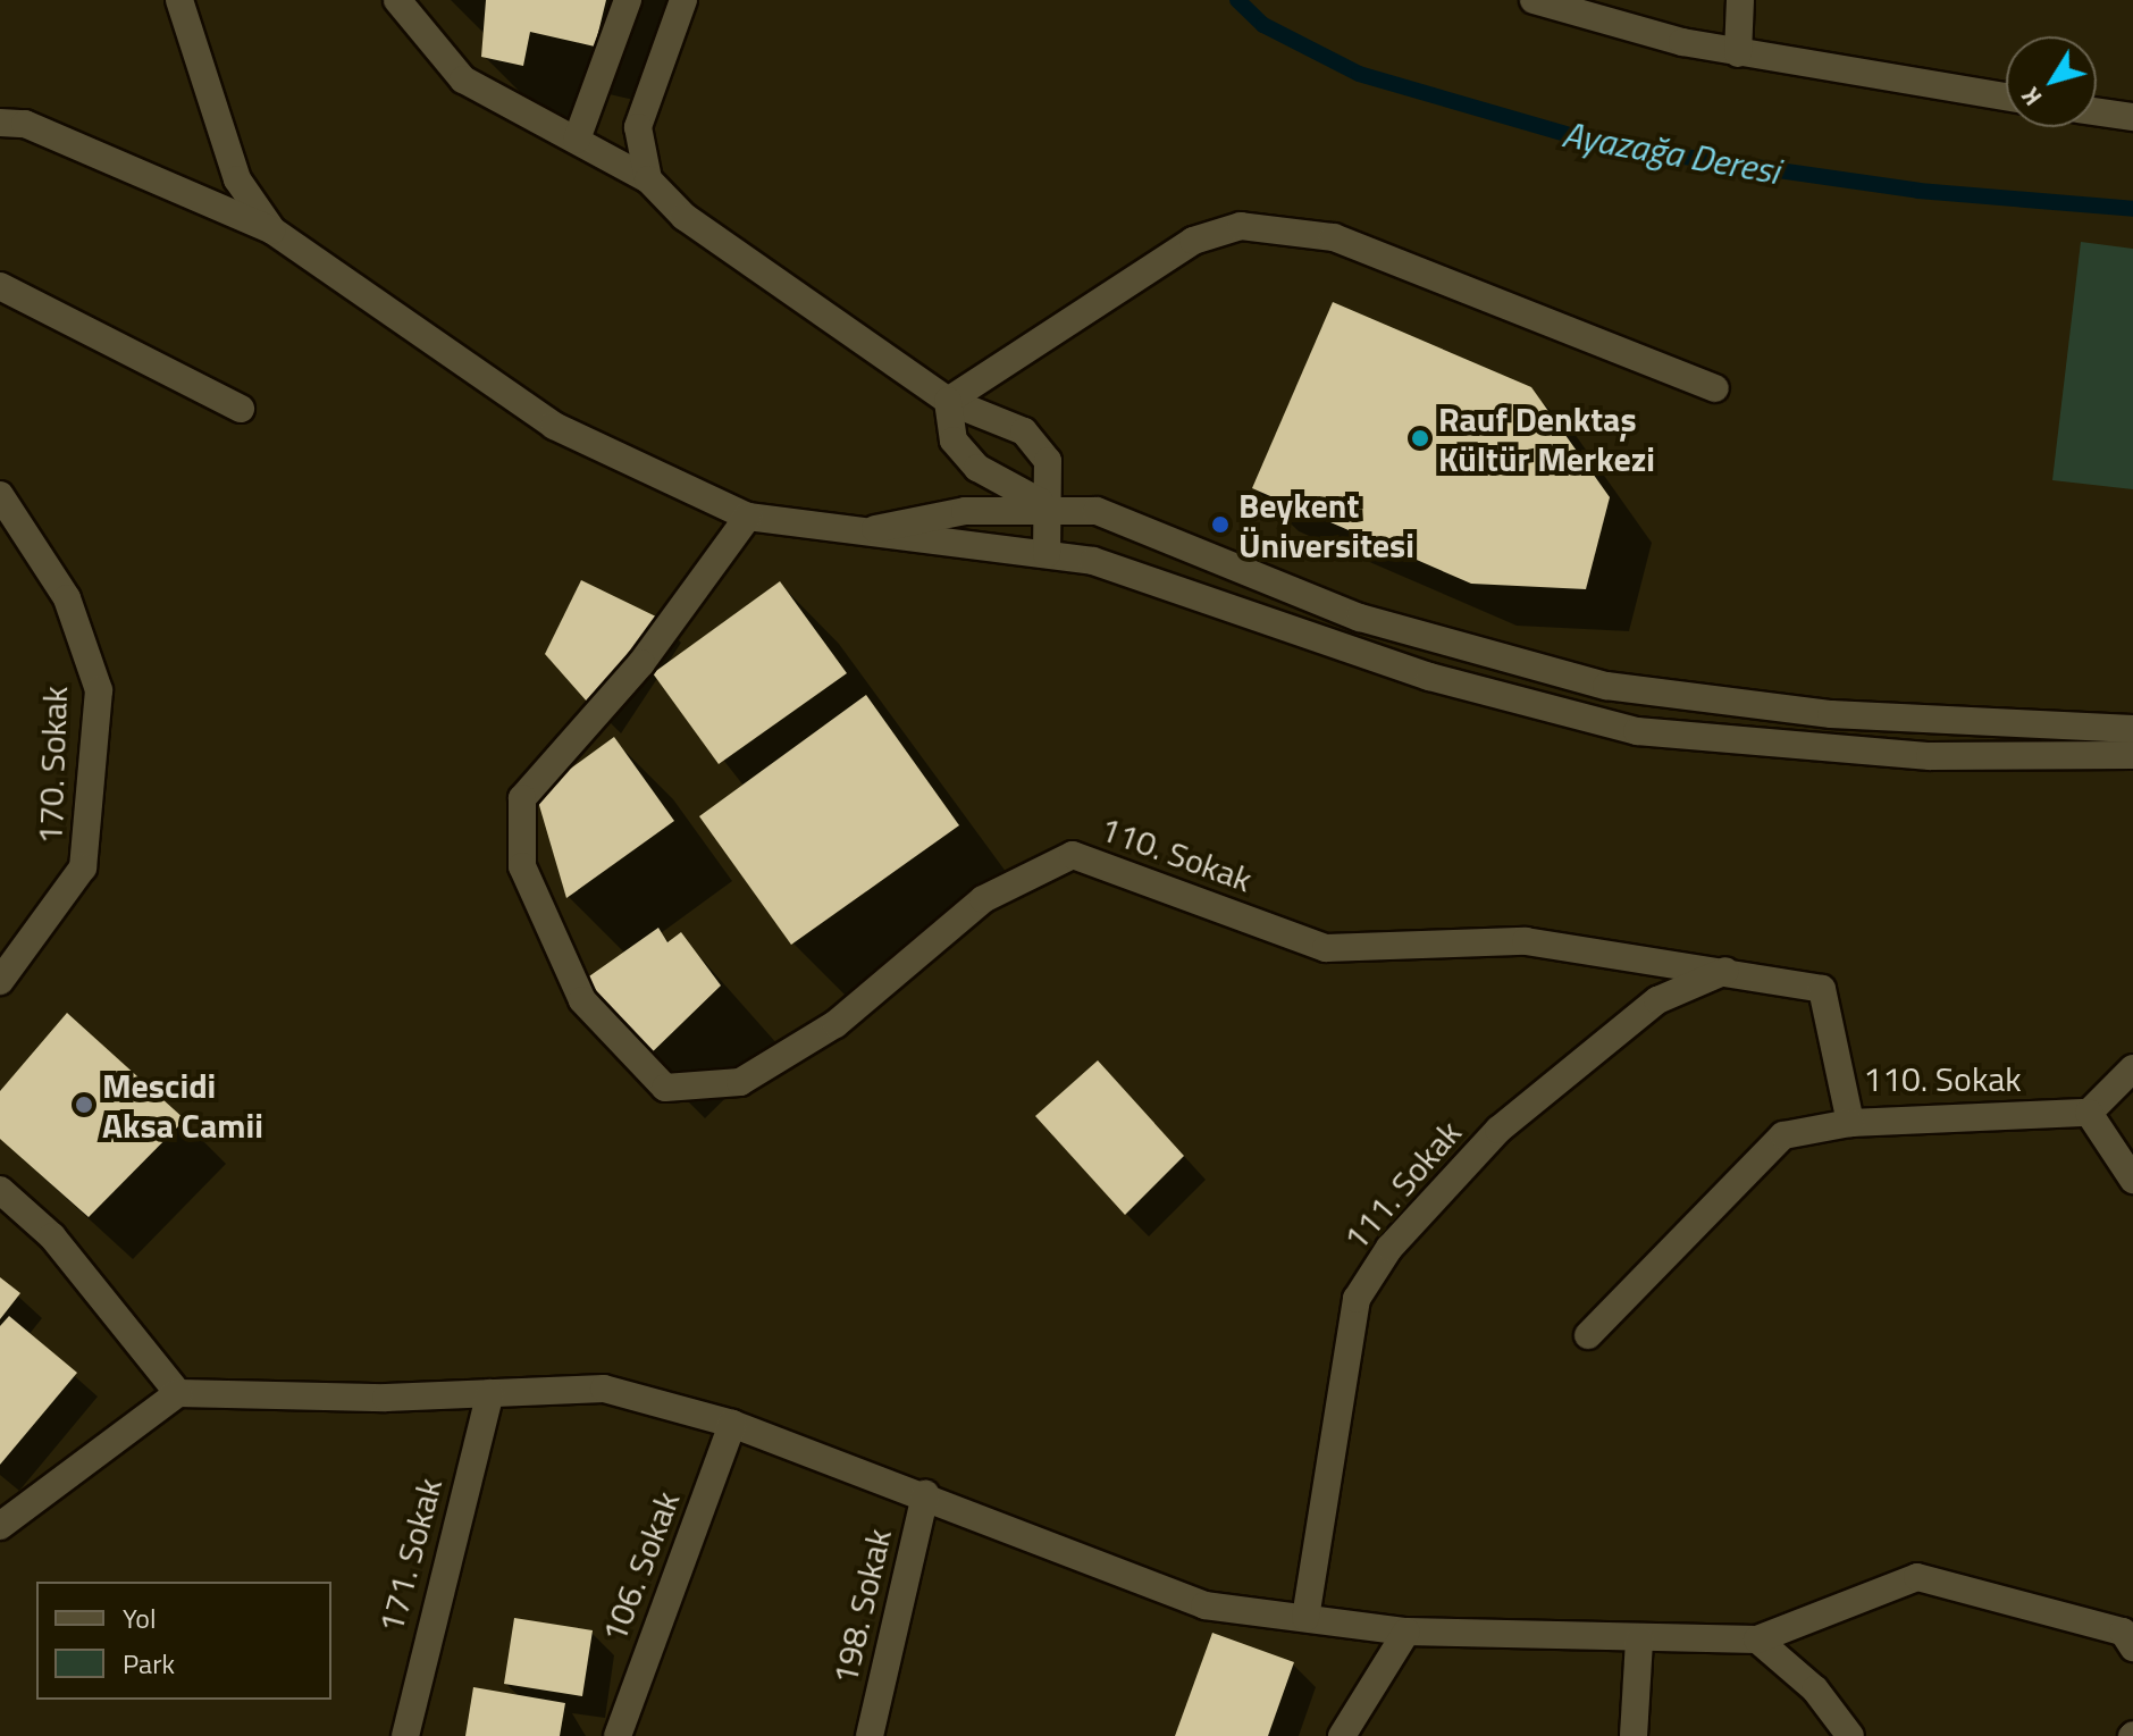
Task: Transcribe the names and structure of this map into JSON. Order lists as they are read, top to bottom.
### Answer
{
  "streets": {
    "street": [
      "170. Sokak",
      "110. Sokak",
      "111. Sokak",
      "171. Sokak",
      "106. Sokak",
      "198. Sokak"
    ]
  },
  "crossings": [
    ["110. Sokak", "111. Sokak"]
  ],
  "water": ["Ayazağa Deresi"],
  "places": ["Rauf Denktaş Kültür Merkezi", "Beykent Üniversitesi", "Mescidi Aksa Camii"],
  "legend": ["Yol", "Park"],
  "north": "bottom left"
}
